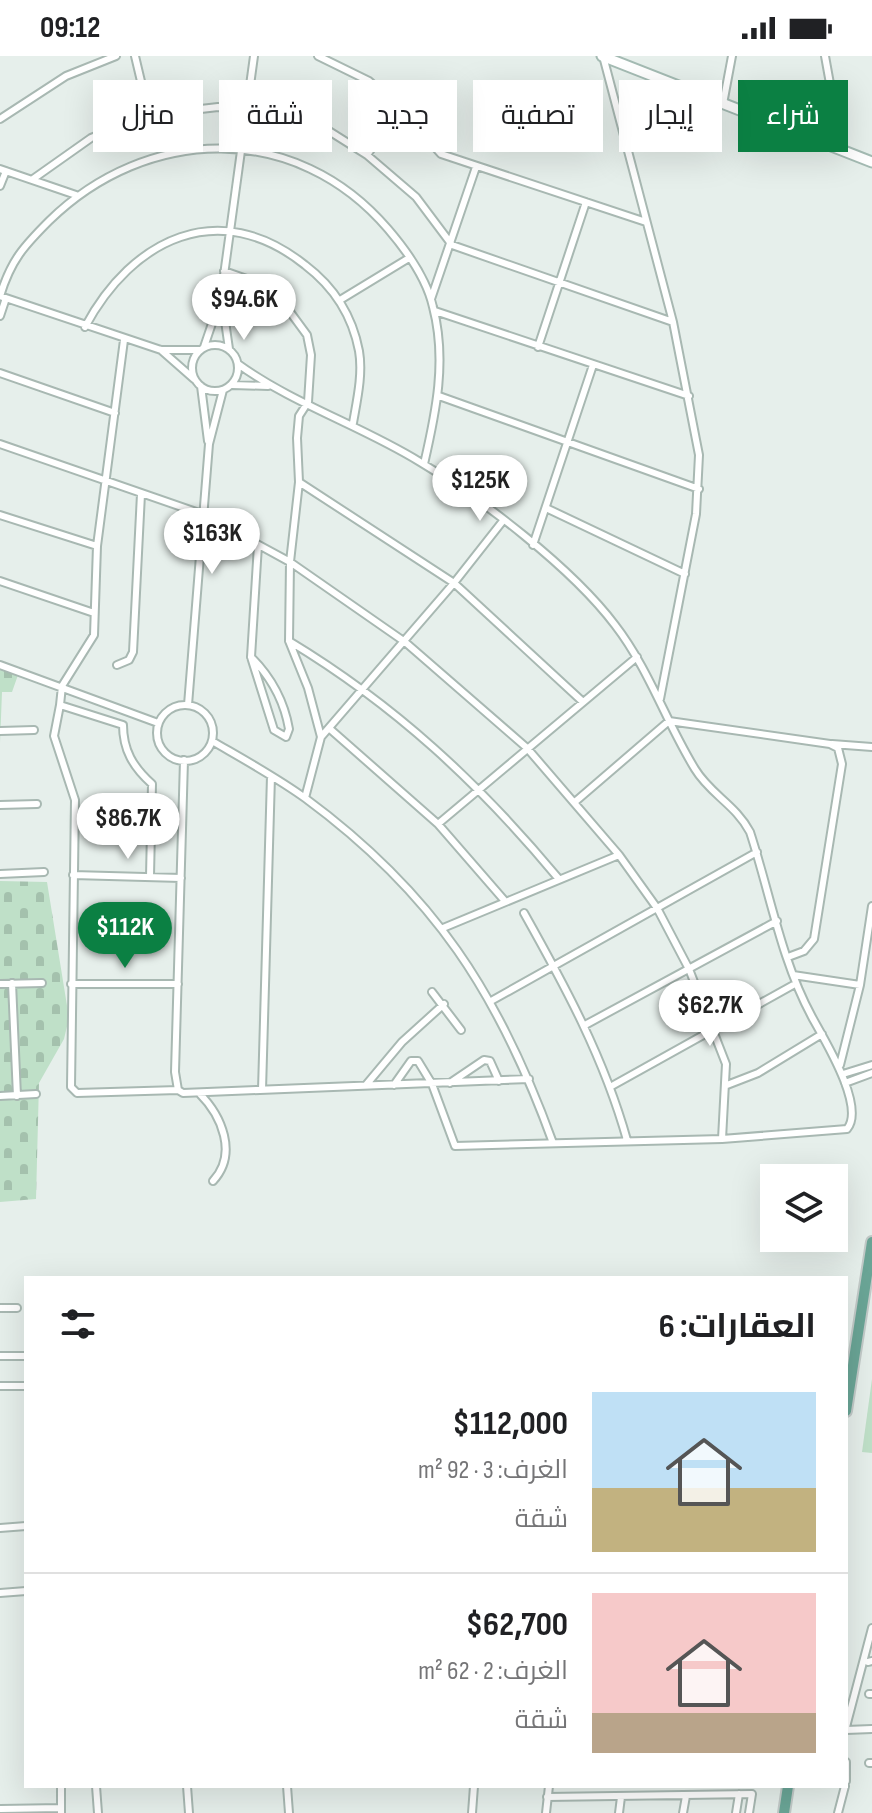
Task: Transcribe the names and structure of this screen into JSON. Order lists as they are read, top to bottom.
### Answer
{
  "page": {
    "status": "09:12",
    "chip": [
      "شراء",
      "إيجار",
      "تصفية",
      "جديد",
      "شقة",
      "منزل"
    ],
    "price": [
      "$94.6K",
      "$125K",
      "$163K",
      "$86.7K",
      "$112K",
      "$62.7K"
    ],
    "heading": "العقارات: 6",
    "list": [
      {
        "name": "$112,000",
        "note": "الغرف: 3 · 92 m² · شقة"
      },
      {
        "name": "$62,700",
        "note": "الغرف: 2 · 62 m² · شقة"
      }
    ]
  }
}
